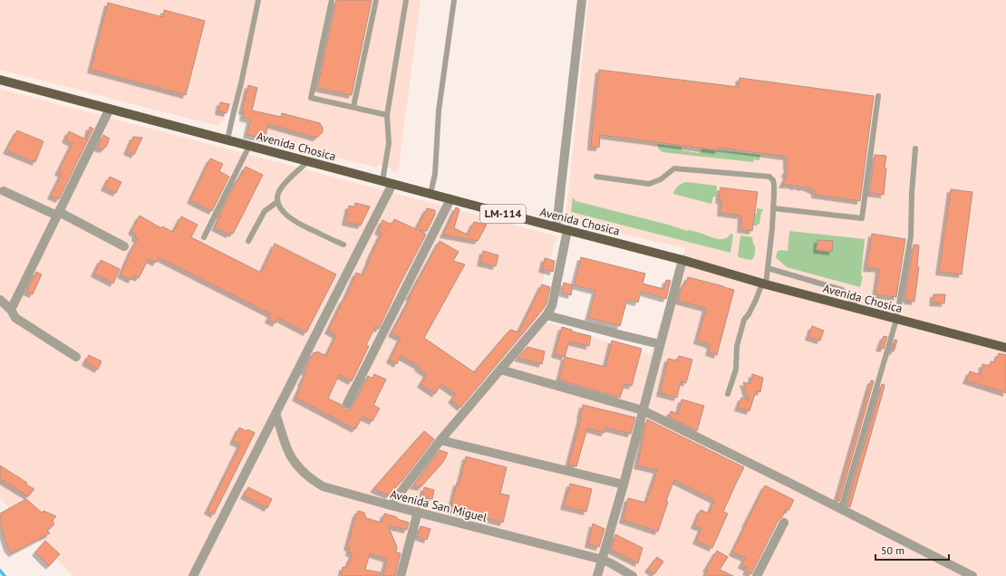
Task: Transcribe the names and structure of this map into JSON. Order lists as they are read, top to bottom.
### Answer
{
  "streets": {
    "main road": ["Avenida Chosica", "LM-114"],
    "street": ["Avenida San Miguel"]
  },
  "scale_bar": "50 m"
}
